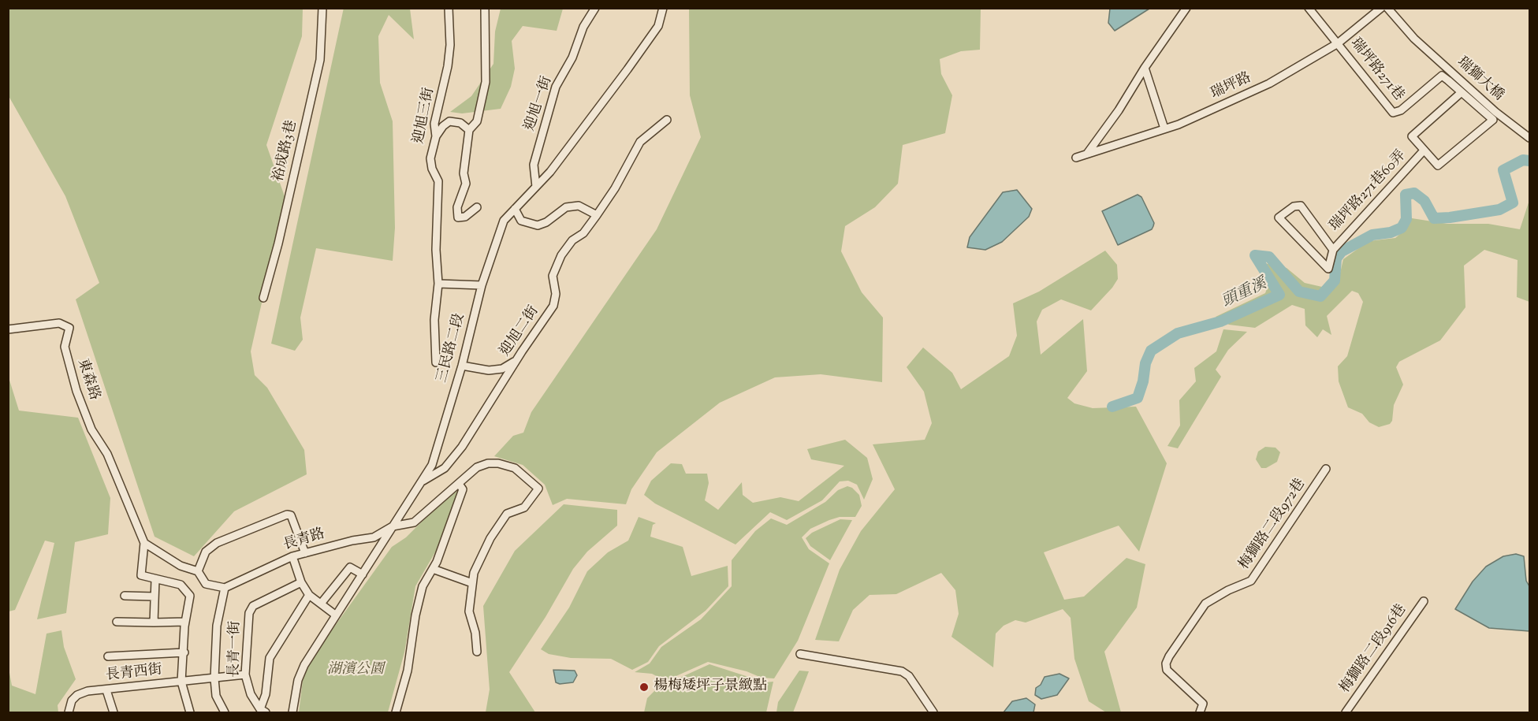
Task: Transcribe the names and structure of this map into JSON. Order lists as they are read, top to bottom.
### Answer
{
  "streets": {
    "street": [
      "瑞坪路271巷",
      "瑞獅大橋",
      "瑞坪路",
      "迎旭一街",
      "迎旭三街",
      "裕成路3巷",
      "瑞坪路271巷60弄",
      "迎旭二街",
      "三民路二段",
      "東森路",
      "梅獅路二段972巷",
      "長青路",
      "長青一街",
      "梅獅路二段916巷",
      "長青西街"
    ]
  },
  "crossings": [
    ["瑞坪路271巷", "瑞坪路"],
    ["瑞坪路271巷", "瑞坪路271巷60弄"],
    ["迎旭一街", "三民路二段"],
    ["迎旭二街", "三民路二段"],
    ["三民路二段", "長青路"],
    ["長青一街", "長青西街"]
  ],
  "water": ["頭重溪"],
  "parks": ["湖濱公園"],
  "places": ["楊梅矮坪子景緻點"]
}
